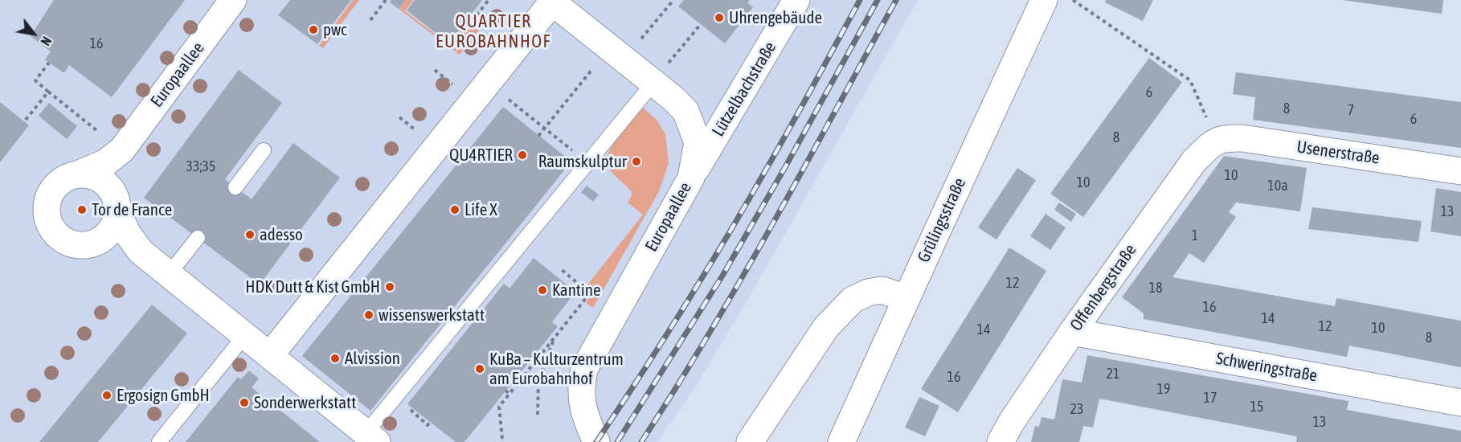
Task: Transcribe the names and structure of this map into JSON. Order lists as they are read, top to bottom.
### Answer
{
  "streets": {
    "street": [
      "Europaallee",
      "Lützelbachstraße",
      "Usenerstraße",
      "Grülingsstraße",
      "Offenbergstraße",
      "Schweringstraße"
    ]
  },
  "crossings": [
    ["Europaallee", "Lützelbachstraße"],
    ["Usenerstraße", "Offenbergstraße"],
    ["Offenbergstraße", "Schweringstraße"]
  ],
  "districts": ["QUARTIER EUROBAHNHOF"],
  "places": [
    "Uhrengebäude",
    "pwc",
    "QU4RTIER",
    "Raumskulptur",
    "Tor de France",
    "Life X",
    "adesso",
    "HDK Dutt & Kist GmbH",
    "Kantine",
    "wissenswerkstatt",
    "Alvission",
    "KuBa – Kulturzentrum am Eurobahnhof",
    "Ergosign GmbH",
    "Sonderwerkstatt"
  ],
  "house_numbers": [
    "16",
    "6",
    "8",
    "7",
    "6",
    "8",
    "33;35",
    "10",
    "10",
    "10a",
    "13",
    "1",
    "12",
    "18",
    "16",
    "14",
    "12",
    "10",
    "14",
    "8",
    "21",
    "16",
    "19",
    "17",
    "15",
    "23",
    "13"
  ],
  "north": "bottom right"
}
